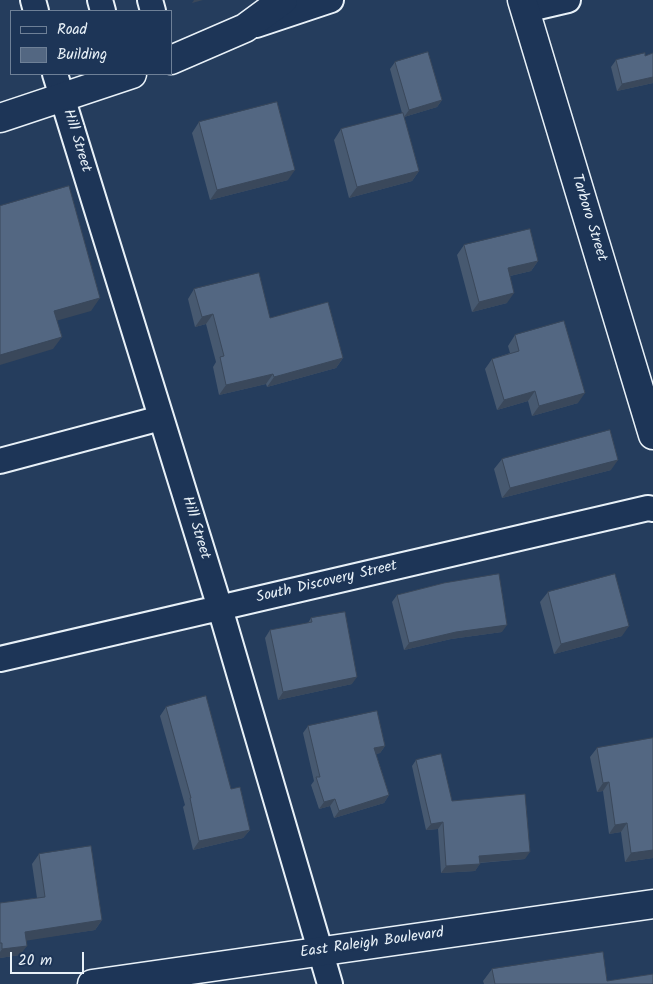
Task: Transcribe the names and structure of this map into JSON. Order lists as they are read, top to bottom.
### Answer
{
  "streets": {
    "main road": ["Tarboro Street", "East Raleigh Boulevard"],
    "street": ["Hill Street", "South Discovery Street"]
  },
  "crossings": [
    ["Hill Street", "South Discovery Street"],
    ["Hill Street", "East Raleigh Boulevard"]
  ],
  "legend": ["Road", "Building"],
  "scale_bar": "20 m"
}
